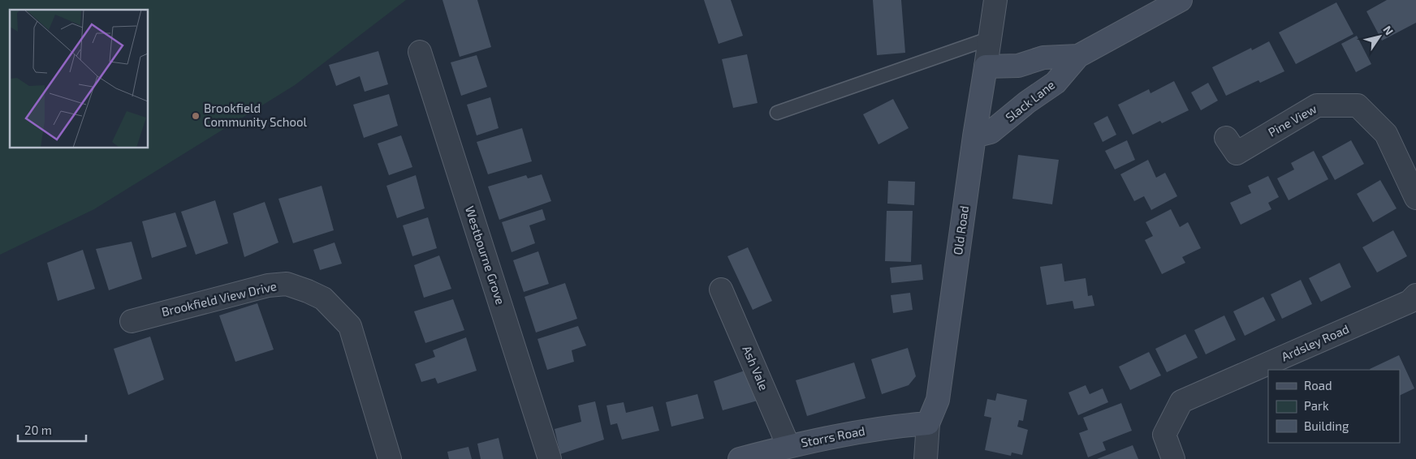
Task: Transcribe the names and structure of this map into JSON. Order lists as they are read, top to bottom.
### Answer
{
  "streets": {
    "main road": ["Slack Lane", "Old Road", "Storrs Road"],
    "street": [
      "Pine View",
      "Westbourne Grove",
      "Brookfield View Drive",
      "Ardsley Road",
      "Ash Vale"
    ]
  },
  "crossings": [
    ["Slack Lane", "Old Road"],
    ["Old Road", "Storrs Road"],
    ["Ash Vale", "Storrs Road"]
  ],
  "places": ["Brookfield Community School"],
  "legend": ["Road", "Park", "Building"],
  "scale_bar": "20 m",
  "north": "top right"
}
